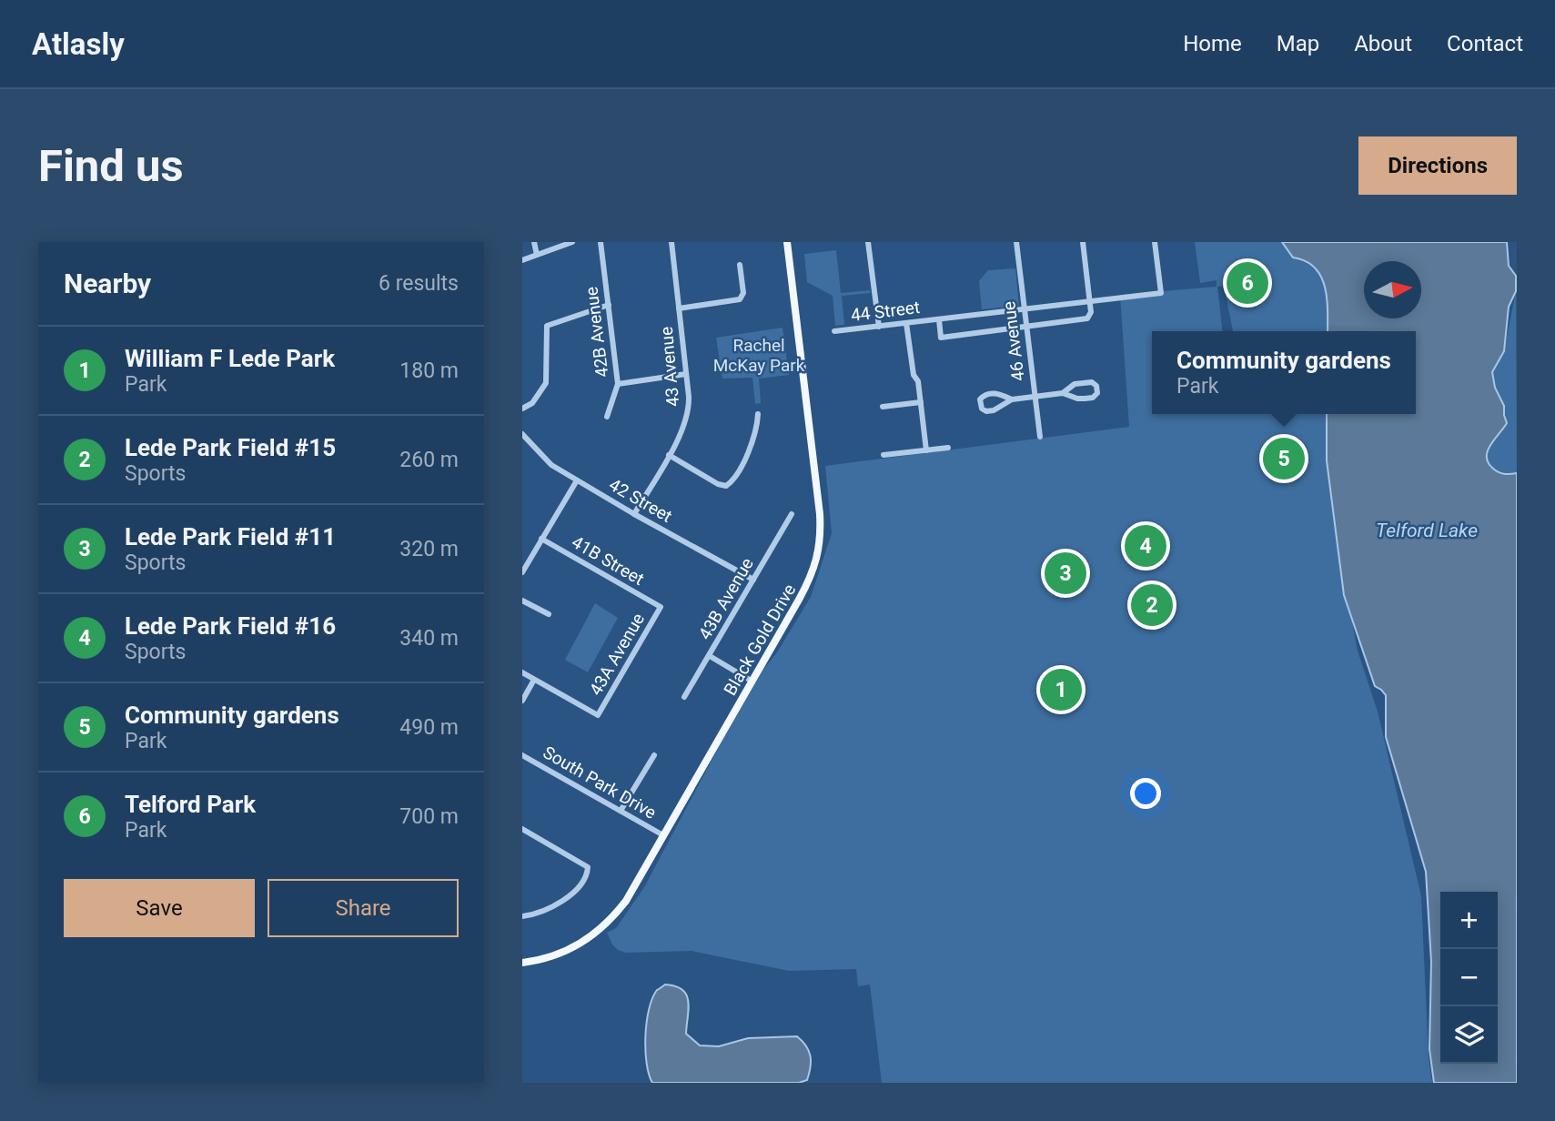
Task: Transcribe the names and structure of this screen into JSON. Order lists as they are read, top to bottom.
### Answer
{
  "streets": {
    "main road": ["Black Gold Drive"],
    "street": [
      "44 Street",
      "42B Avenue",
      "46 Avenue",
      "43 Avenue",
      "42 Street",
      "41B Street",
      "43B Avenue",
      "43A Avenue",
      "South Park Drive"
    ]
  },
  "crossings": [
    ["44 Street", "46 Avenue"],
    ["43 Avenue", "42 Street"],
    ["42 Street", "43B Avenue"],
    ["41B Street", "43A Avenue"],
    ["Black Gold Drive", "South Park Drive"]
  ],
  "water": ["Telford Lake"],
  "parks": ["Rachel McKay Park"],
  "north": "right",
  "page": {
    "header": "Atlasly",
    "nav": [
      "Home",
      "Map",
      "About",
      "Contact"
    ],
    "buttons": [
      "Directions",
      ["Save", "Share"]
    ],
    "title": "Find us",
    "heading": ["Nearby", "6 results"],
    "pins": [
      "6",
      "5",
      "4",
      "3",
      "2",
      "1"
    ],
    "list": [
      {
        "mark": "1",
        "name": "William F Lede Park",
        "note": "Park",
        "value": "180 m"
      },
      {
        "mark": "2",
        "name": "Lede Park Field #15",
        "note": "Sports",
        "value": "260 m"
      },
      {
        "mark": "3",
        "name": "Lede Park Field #11",
        "note": "Sports",
        "value": "320 m"
      },
      {
        "mark": "4",
        "name": "Lede Park Field #16",
        "note": "Sports",
        "value": "340 m"
      },
      {
        "mark": "5",
        "name": "Community gardens",
        "note": "Park",
        "value": "490 m"
      },
      {
        "mark": "6",
        "name": "Telford Park",
        "note": "Park",
        "value": "700 m"
      }
    ],
    "popup": ["Community gardens", "Park"],
    "map_buttons": ["+", "−"]
  }
}
